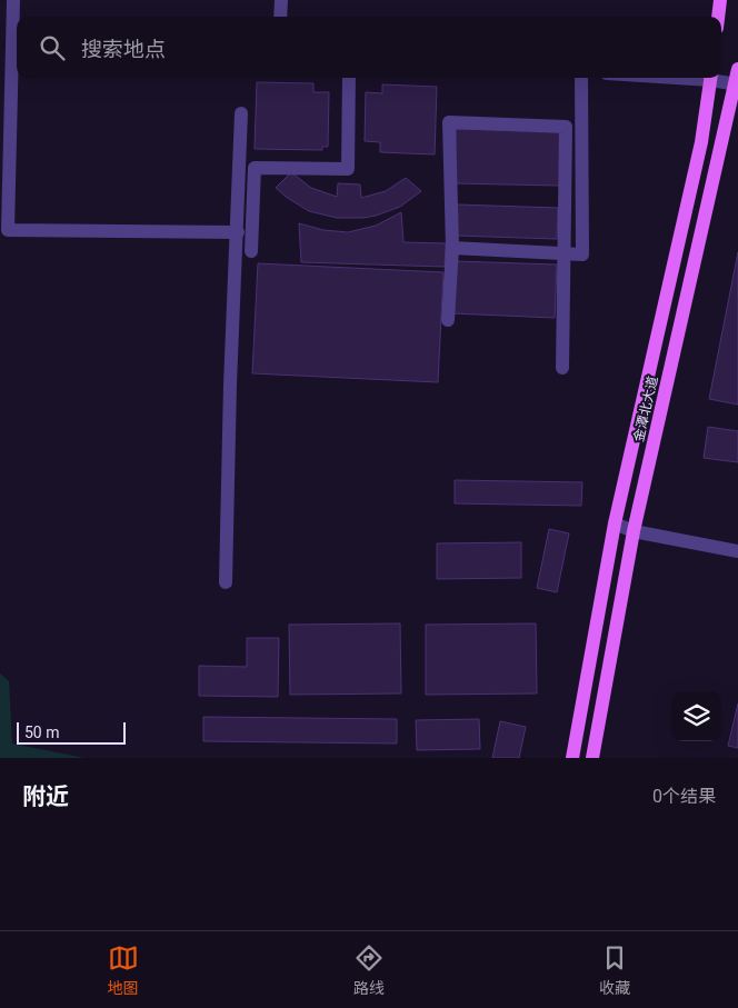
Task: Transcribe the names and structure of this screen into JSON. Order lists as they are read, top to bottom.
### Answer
{
  "streets": {
    "main road": ["金潭北大道"]
  },
  "scale_bar": "50 m",
  "page": {
    "search": "搜索地点",
    "scale": "50 m",
    "heading": ["附近", "0个结果"],
    "nav": ["地图", "路线", "收藏"]
  }
}
